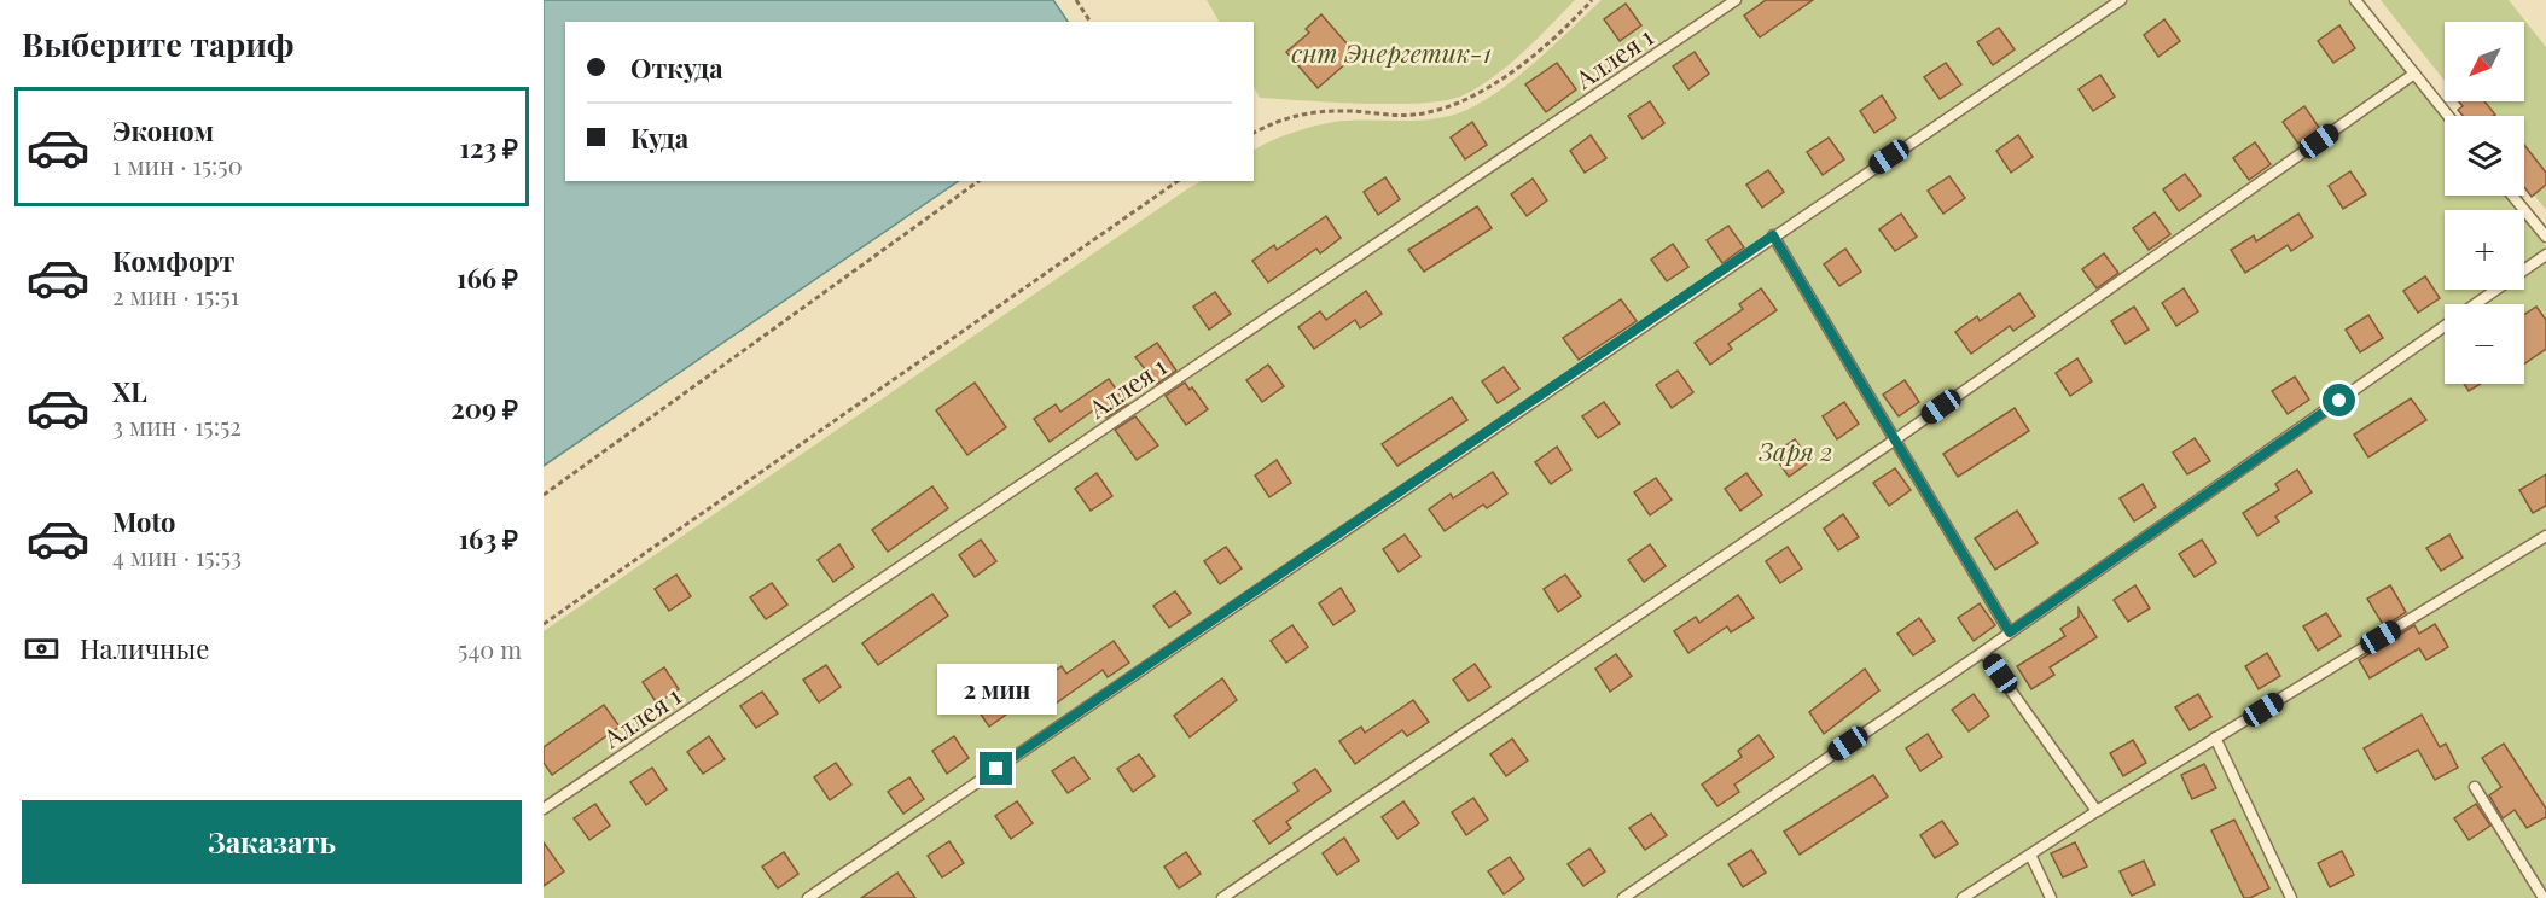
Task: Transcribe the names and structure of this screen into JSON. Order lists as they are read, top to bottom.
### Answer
{
  "streets": {
    "lane": ["Аллея 1"]
  },
  "parks": ["снт Энергетик-1", "Заря 2"],
  "north": "bottom left",
  "page": {
    "heading": "Выберите тариф",
    "map_buttons": ["+", "−"],
    "banner": ["Откуда", "Куда"],
    "list": [
      {
        "name": "Эконом",
        "note": "1 мин · 15:50",
        "value": "123 ₽"
      },
      {
        "name": "Комфорт",
        "note": "2 мин · 15:51",
        "value": "166 ₽"
      },
      {
        "name": "XL",
        "note": "3 мин · 15:52",
        "value": "209 ₽"
      },
      {
        "name": "Moto",
        "note": "4 мин · 15:53",
        "value": "163 ₽"
      }
    ],
    "pay": ["Наличные", "540 m"],
    "bubble": "2 мин",
    "buttons": "Заказать"
  }
}
